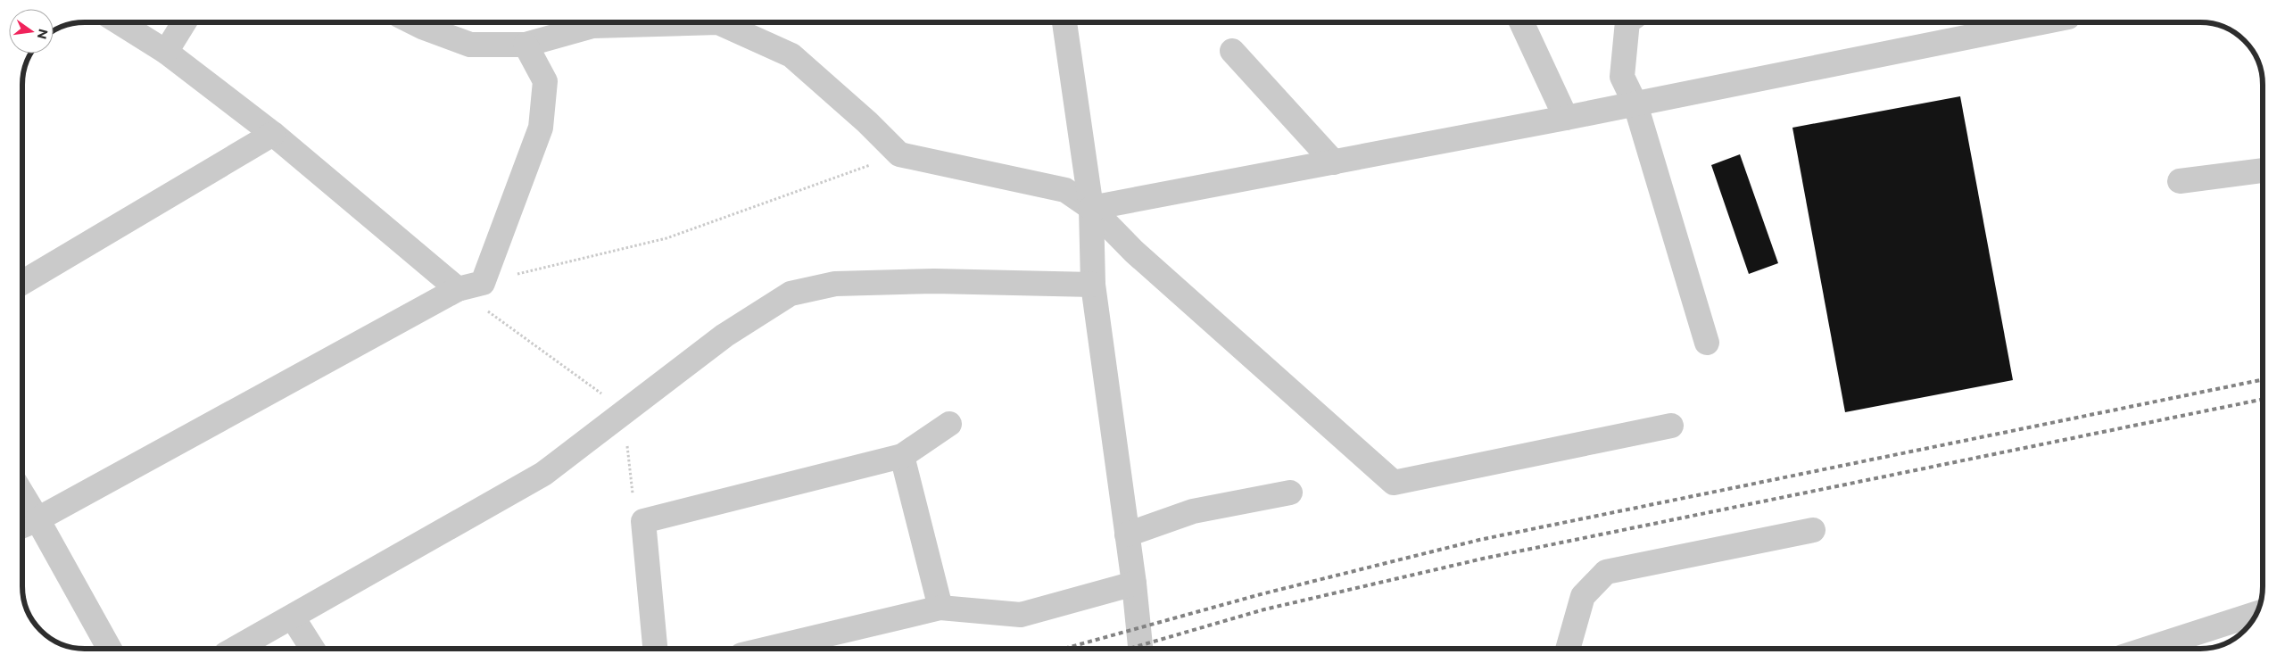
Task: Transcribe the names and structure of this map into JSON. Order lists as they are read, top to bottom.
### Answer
{
  "north": "right"
}
